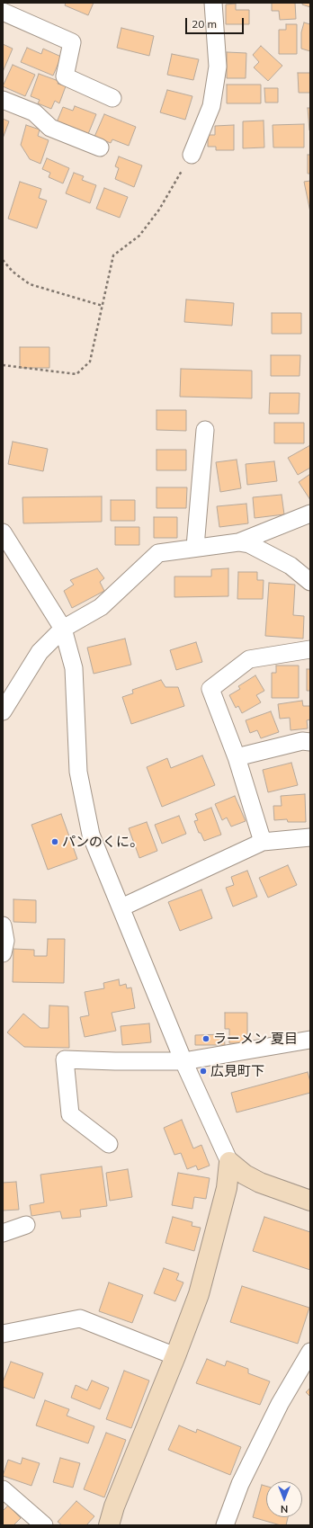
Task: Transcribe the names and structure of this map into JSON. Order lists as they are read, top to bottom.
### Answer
{
  "places": ["パンのくに。", "ラーメン 夏目", "広見町下"],
  "scale_bar": "20 m",
  "north": "bottom"
}
